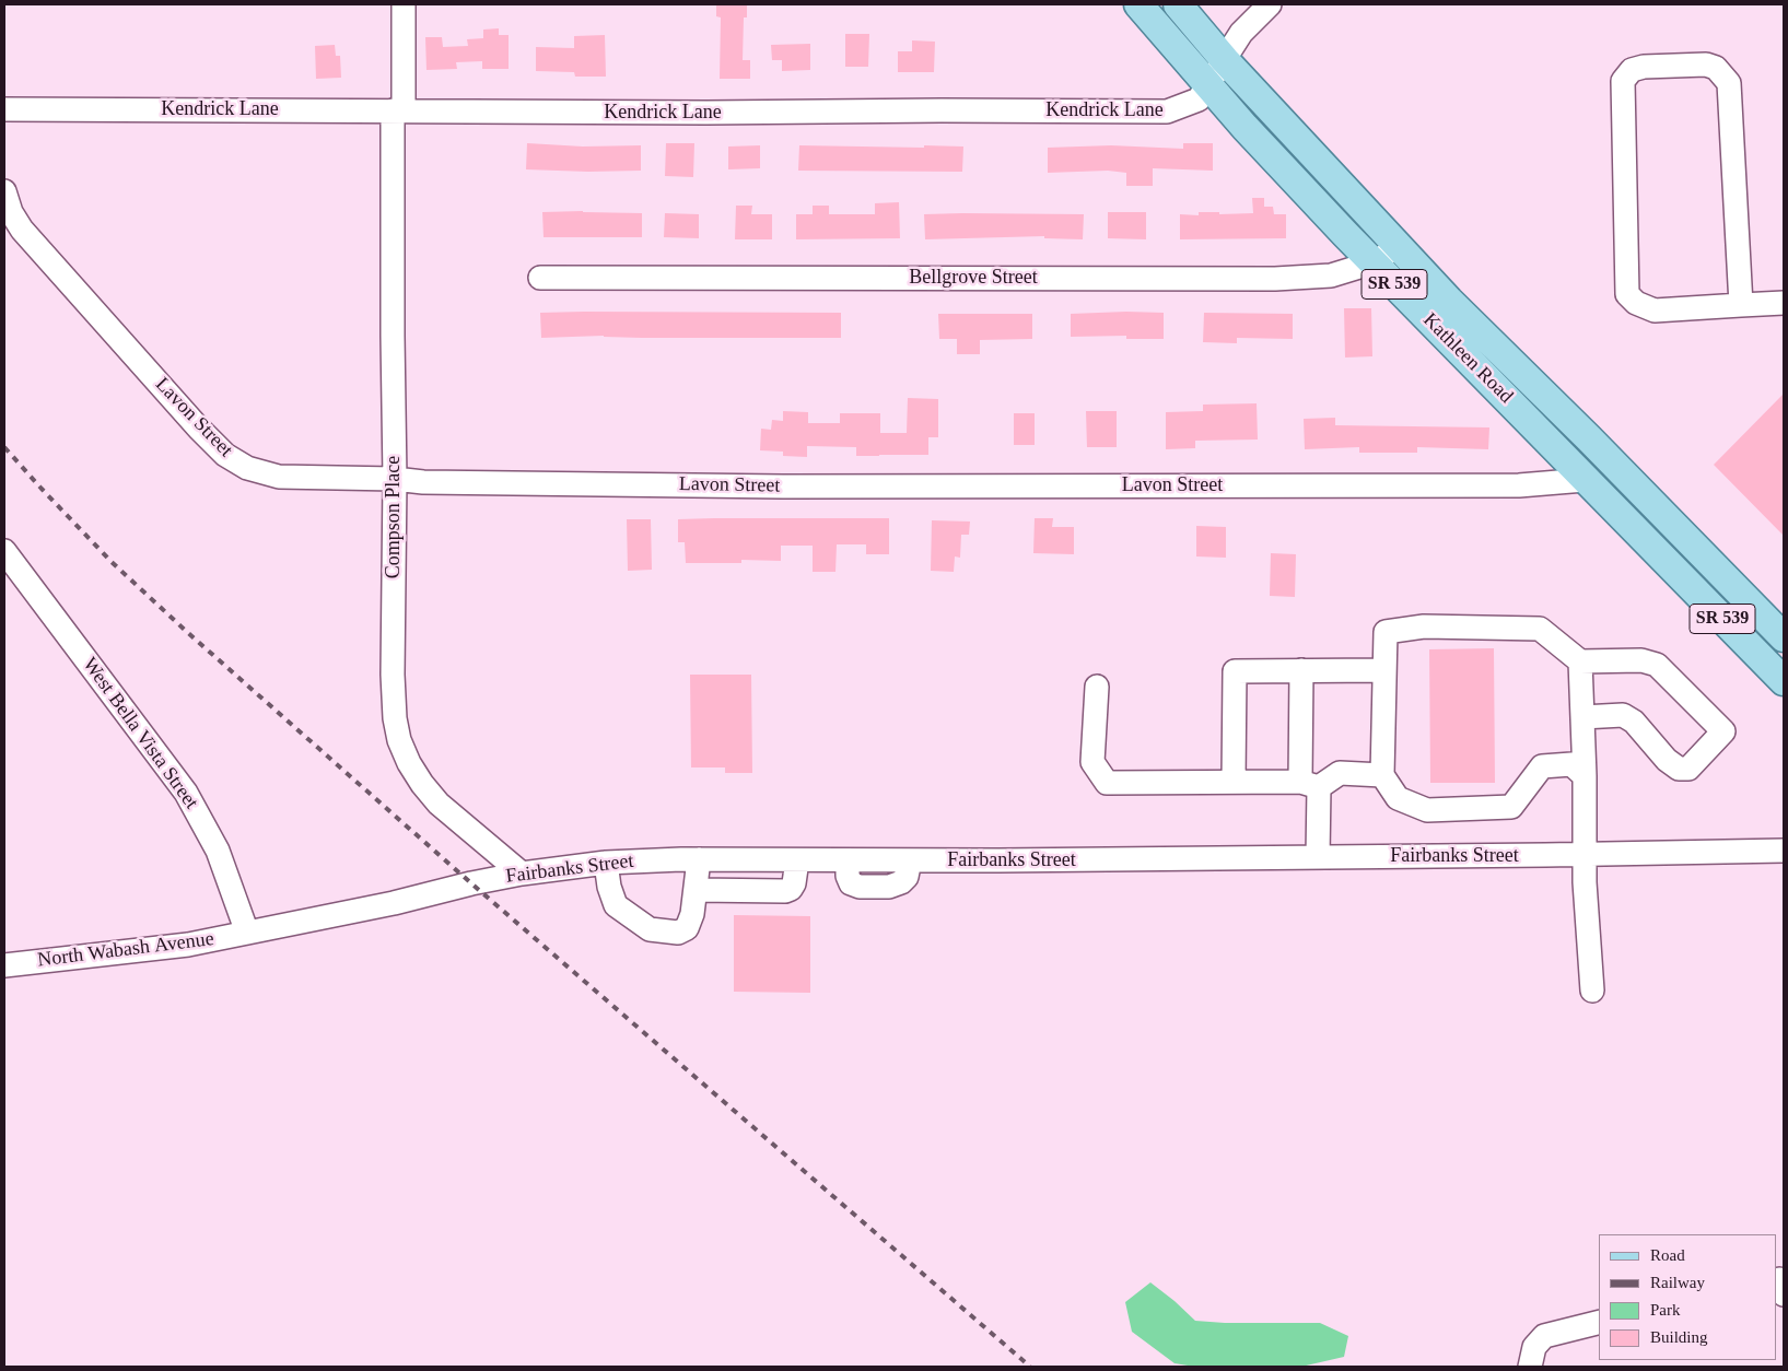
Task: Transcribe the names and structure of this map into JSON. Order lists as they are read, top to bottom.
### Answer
{
  "streets": {
    "main road": ["SR 539", "Kathleen Road"],
    "street": [
      "Kendrick Lane",
      "Bellgrove Street",
      "Lavon Street",
      "Compson Place",
      "West Bella Vista Street",
      "Fairbanks Street",
      "North Wabash Avenue"
    ]
  },
  "crossings": [
    ["Kendrick Lane", "Kathleen Road"],
    ["Kendrick Lane", "Compson Place"],
    ["Bellgrove Street", "Kathleen Road"],
    ["Kathleen Road", "Lavon Street"],
    ["Lavon Street", "Compson Place"],
    ["Compson Place", "Fairbanks Street"],
    ["West Bella Vista Street", "Fairbanks Street"],
    ["West Bella Vista Street", "North Wabash Avenue"],
    ["Fairbanks Street", "North Wabash Avenue"]
  ],
  "legend": [
    "Road",
    "Railway",
    "Park",
    "Building"
  ]
}
